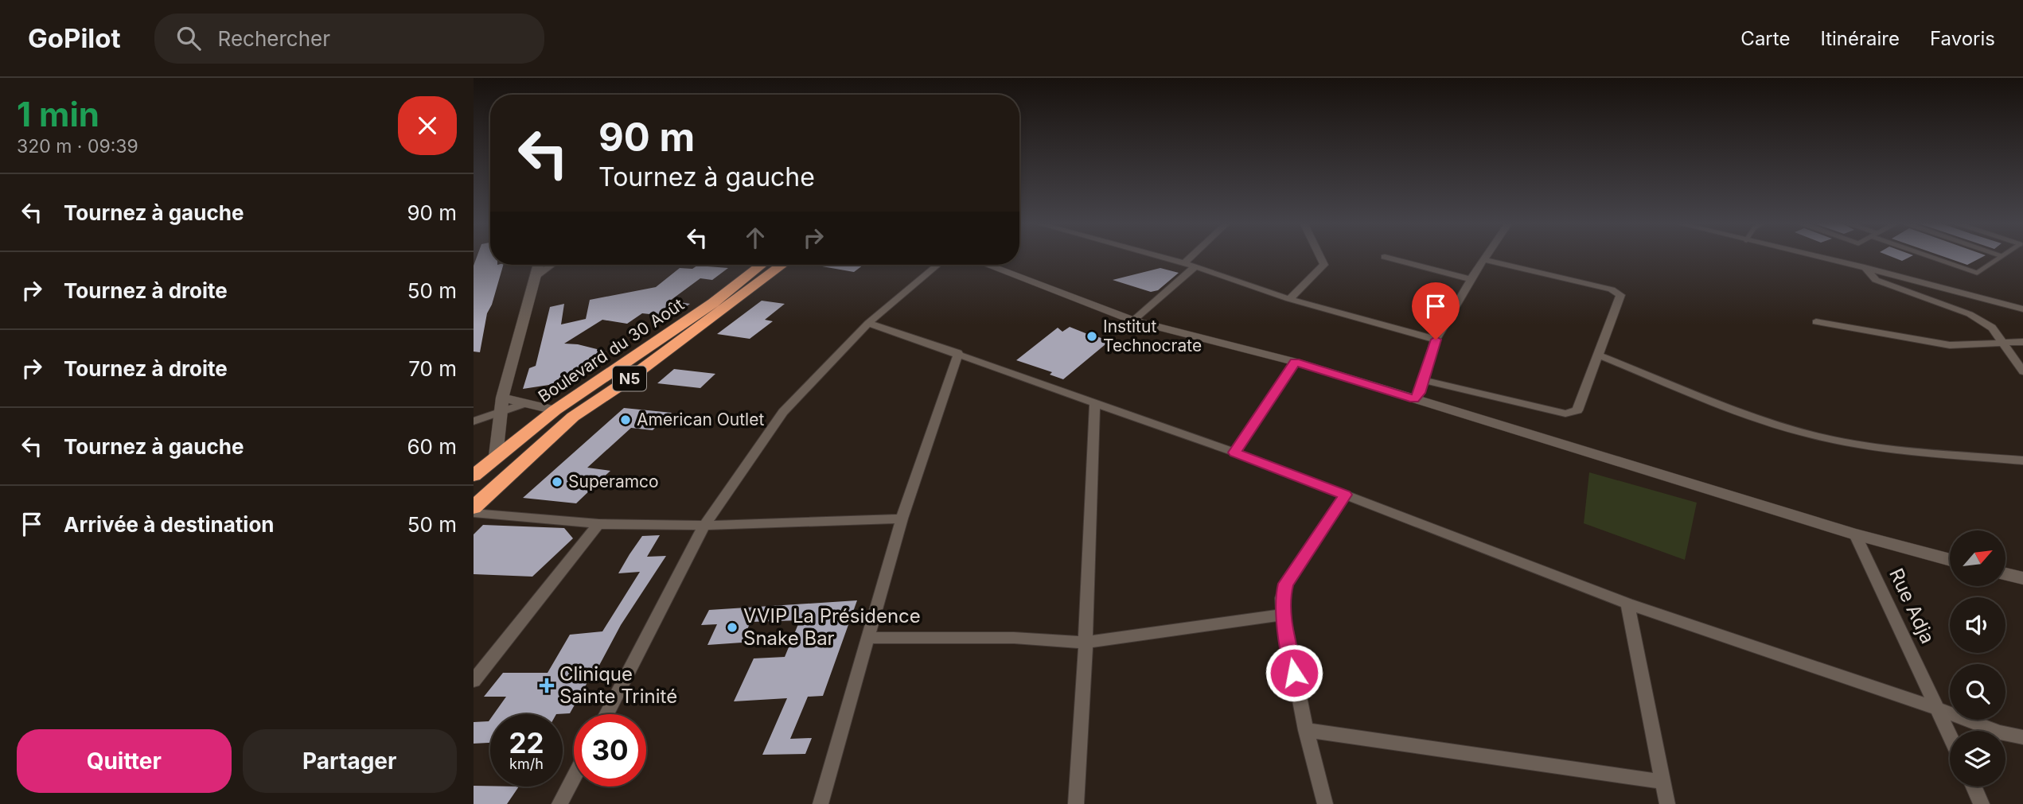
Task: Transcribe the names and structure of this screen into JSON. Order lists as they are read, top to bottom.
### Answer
{
  "streets": {
    "highway": ["Boulevard du 30 Août", "N5"],
    "street": ["Rue Adja"]
  },
  "places": {
    "other": [
      "Institut Technocrate",
      "American Outlet",
      "Superamco",
      "VVIP La Présidence Snake Bar"
    ],
    "health": ["Clinique Sainte Trinité"]
  },
  "north": "top right",
  "page": {
    "header": "GoPilot",
    "search": "Rechercher",
    "nav": ["Carte", "Itinéraire", "Favoris"],
    "heading": ["1 min", "320 m · 09:39"],
    "turn": ["90 m", "Tournez à gauche"],
    "list": [
      {
        "name": "Tournez à gauche",
        "value": "90 m"
      },
      {
        "name": "Tournez à droite",
        "value": "50 m"
      },
      {
        "name": "Tournez à droite",
        "value": "70 m"
      },
      {
        "name": "Tournez à gauche",
        "value": "60 m"
      },
      {
        "name": "Arrivée à destination",
        "value": "50 m"
      }
    ],
    "speed": "22 km/h",
    "limit": "30",
    "buttons": ["Quitter", "Partager"]
  }
}
